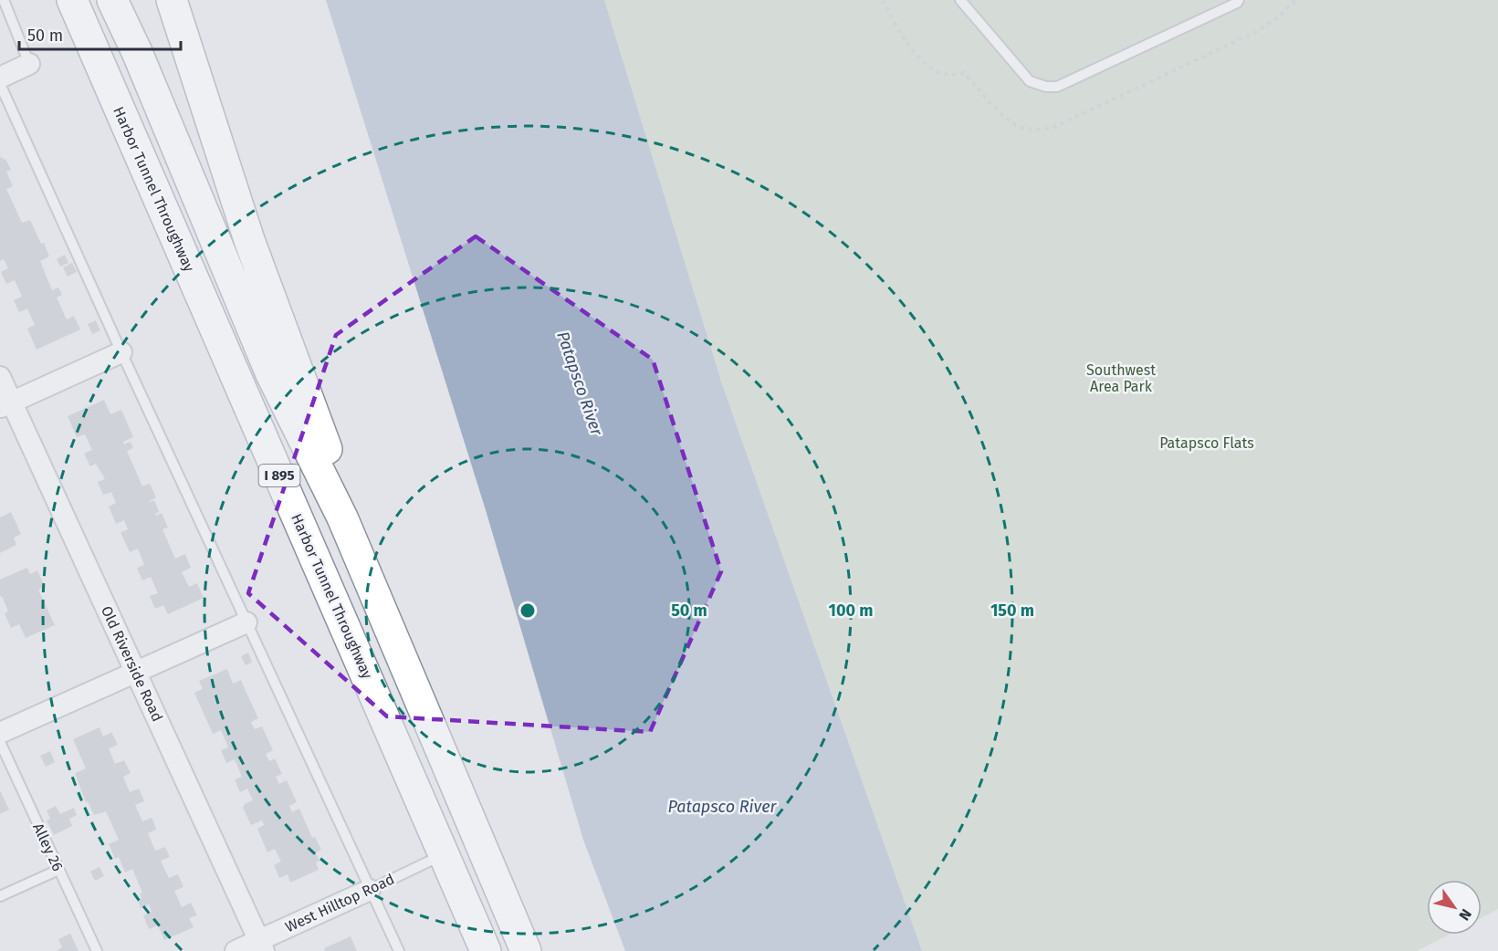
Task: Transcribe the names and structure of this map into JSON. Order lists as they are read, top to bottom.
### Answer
{
  "streets": {
    "highway": ["Harbor Tunnel Throughway", "I 895"],
    "street": ["Old Riverside Road", "West Hilltop Road"],
    "lane": ["Alley 26"]
  },
  "crossings": [
    ["Harbor Tunnel Throughway", "West Hilltop Road"],
    ["Old Riverside Road", "West Hilltop Road"]
  ],
  "water": ["Patapsco River"],
  "parks": ["Southwest Area Park", "Patapsco Flats"],
  "scale_bar": "50 m",
  "north": "bottom right",
  "rings": ["50 m", "100 m", "150 m"]
}
